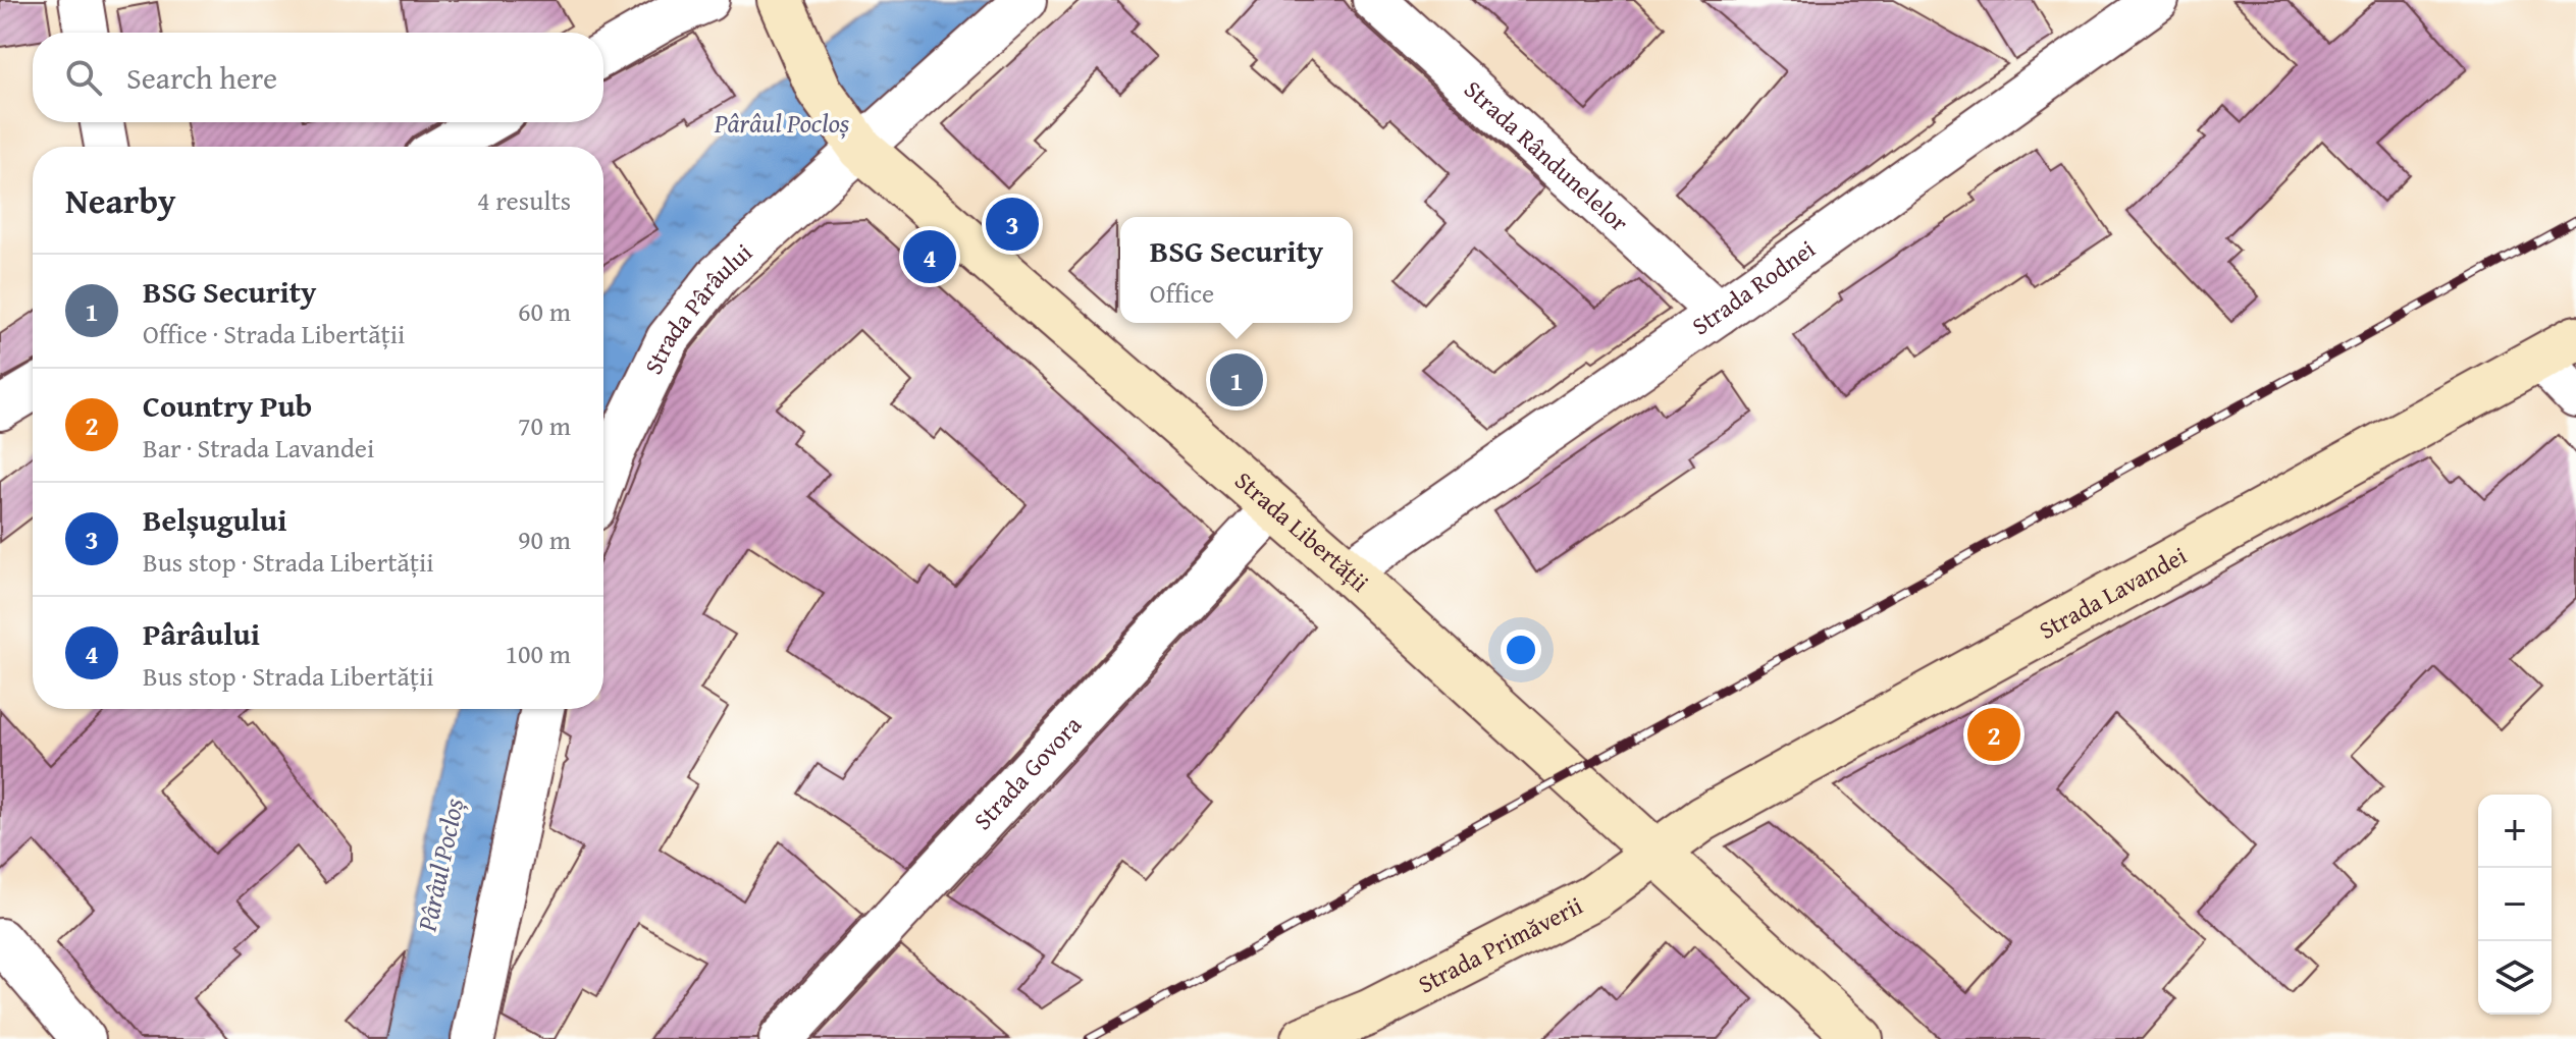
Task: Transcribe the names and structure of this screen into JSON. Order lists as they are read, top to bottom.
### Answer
{
  "streets": {
    "main road": ["Strada Libertății", "Strada Lavandei", "Strada Primăverii"],
    "street": [
      "Strada Rândunelelor",
      "Strada Rodnei",
      "Strada Pârâului",
      "Strada Govora"
    ]
  },
  "crossings": [
    ["Strada Rândunelelor", "Strada Rodnei"],
    ["Strada Rodnei", "Strada Libertății"],
    ["Strada Pârâului", "Strada Libertății"],
    ["Strada Libertății", "Strada Lavandei"],
    ["Strada Libertății", "Strada Govora"],
    ["Strada Libertății", "Strada Primăverii"],
    ["Strada Lavandei", "Strada Primăverii"]
  ],
  "water": ["Pârâul Pocloș"],
  "page": {
    "search": "Search here",
    "heading": ["Nearby", "4 results"],
    "pins": [
      "3",
      "4",
      "1",
      "2"
    ],
    "popup": ["BSG Security", "Office"],
    "list": [
      {
        "mark": "1",
        "name": "BSG Security",
        "note": "Office · Strada Libertății",
        "value": "60 m"
      },
      {
        "mark": "2",
        "name": "Country Pub",
        "note": "Bar · Strada Lavandei",
        "value": "70 m"
      },
      {
        "mark": "3",
        "name": "Belșugului",
        "note": "Bus stop · Strada Libertății",
        "value": "90 m"
      },
      {
        "mark": "4",
        "name": "Pârâului",
        "note": "Bus stop · Strada Libertății",
        "value": "100 m"
      }
    ],
    "map_buttons": ["+", "−"]
  }
}
